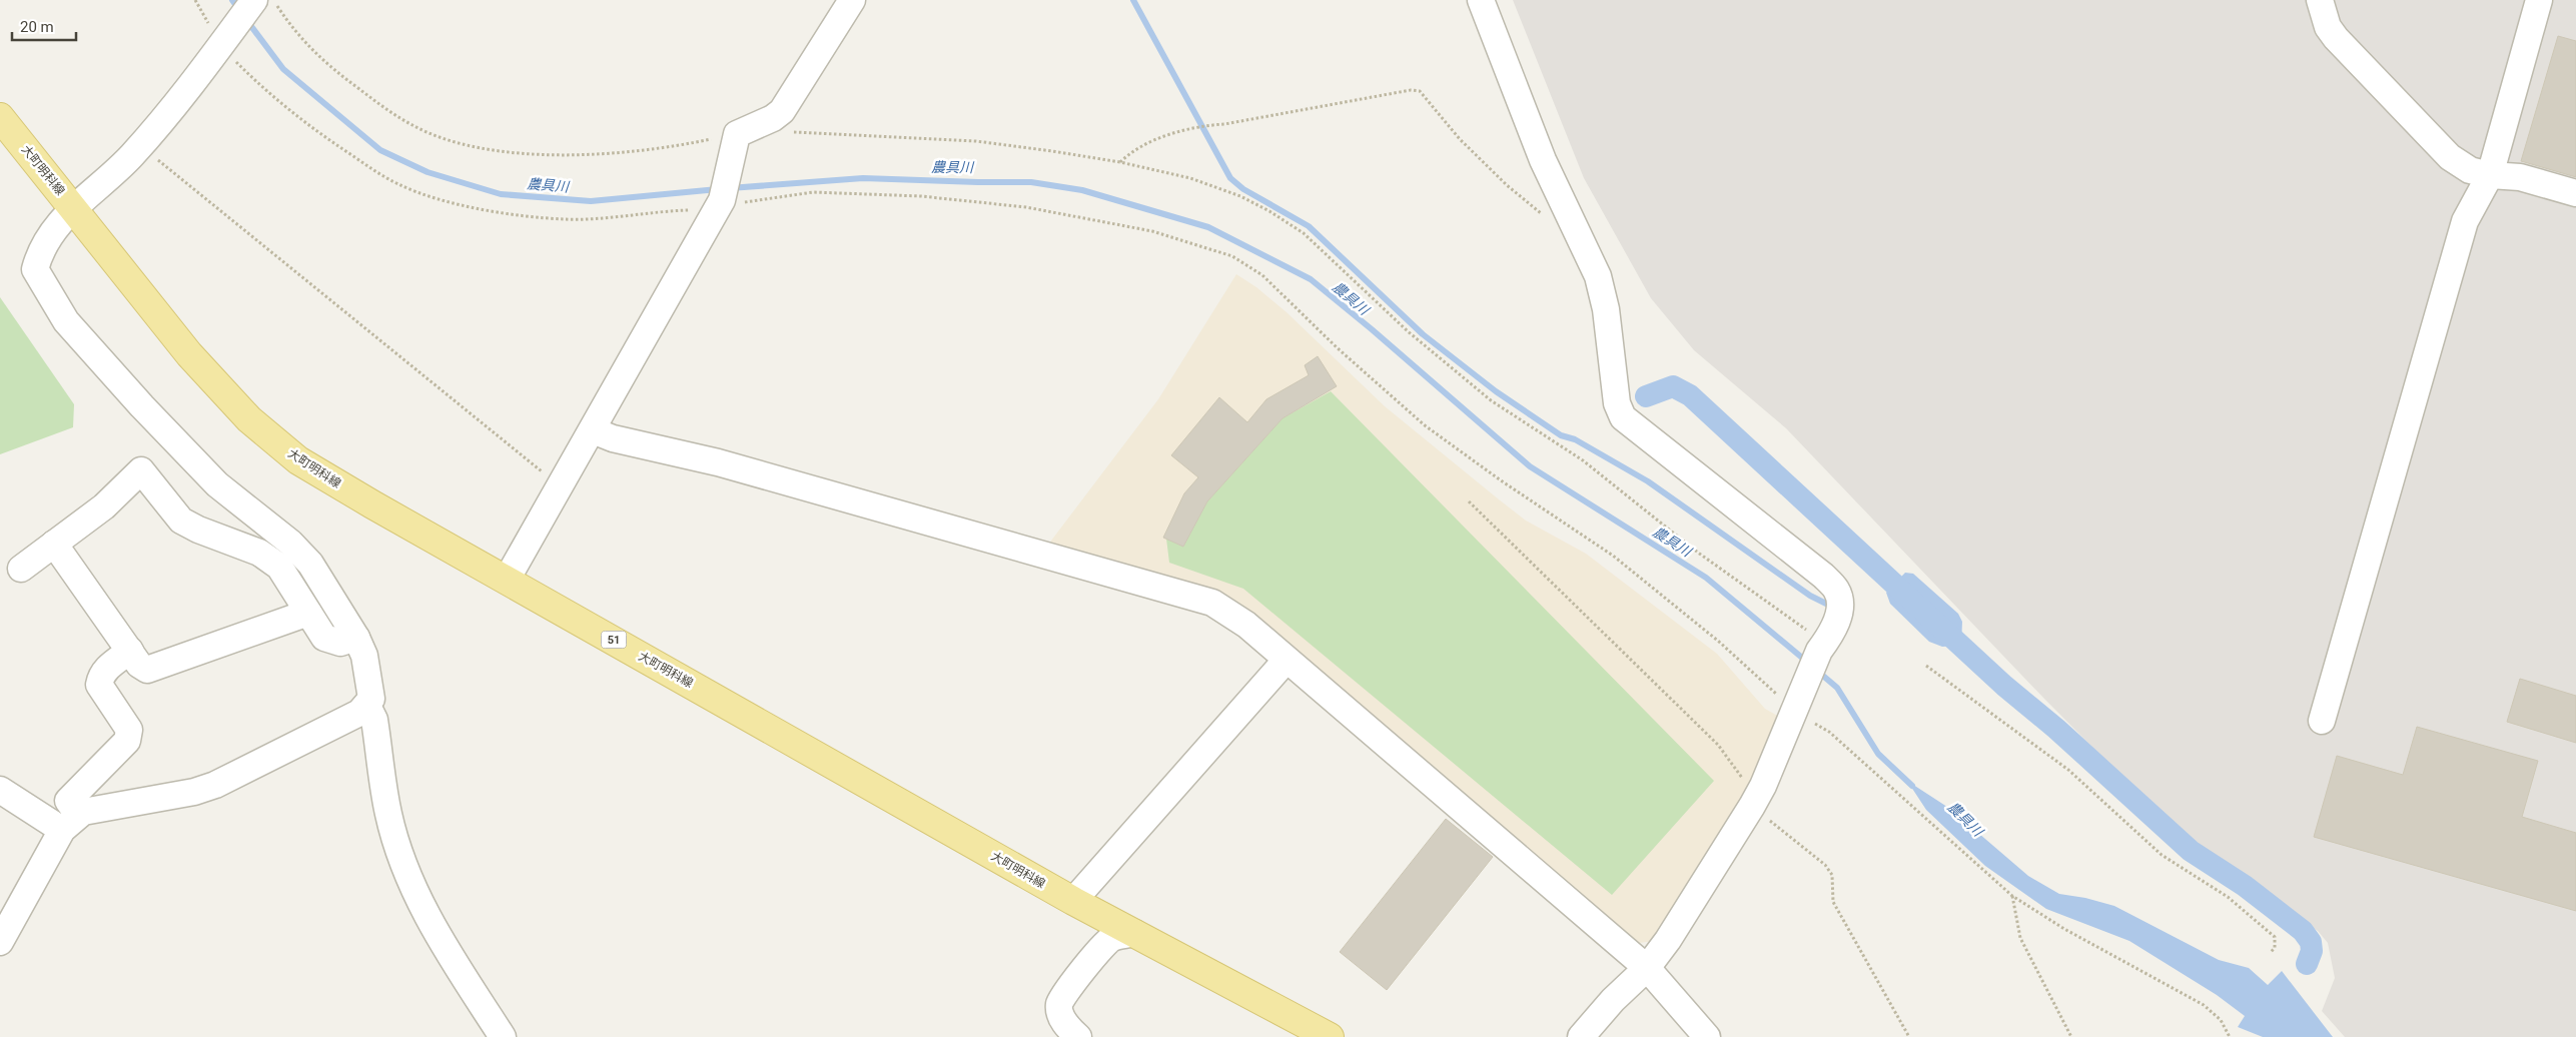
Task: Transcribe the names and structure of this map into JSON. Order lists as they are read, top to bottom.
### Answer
{
  "streets": {
    "main road": ["大町明科線", "51"]
  },
  "water": ["農具川"],
  "scale_bar": "20 m"
}
